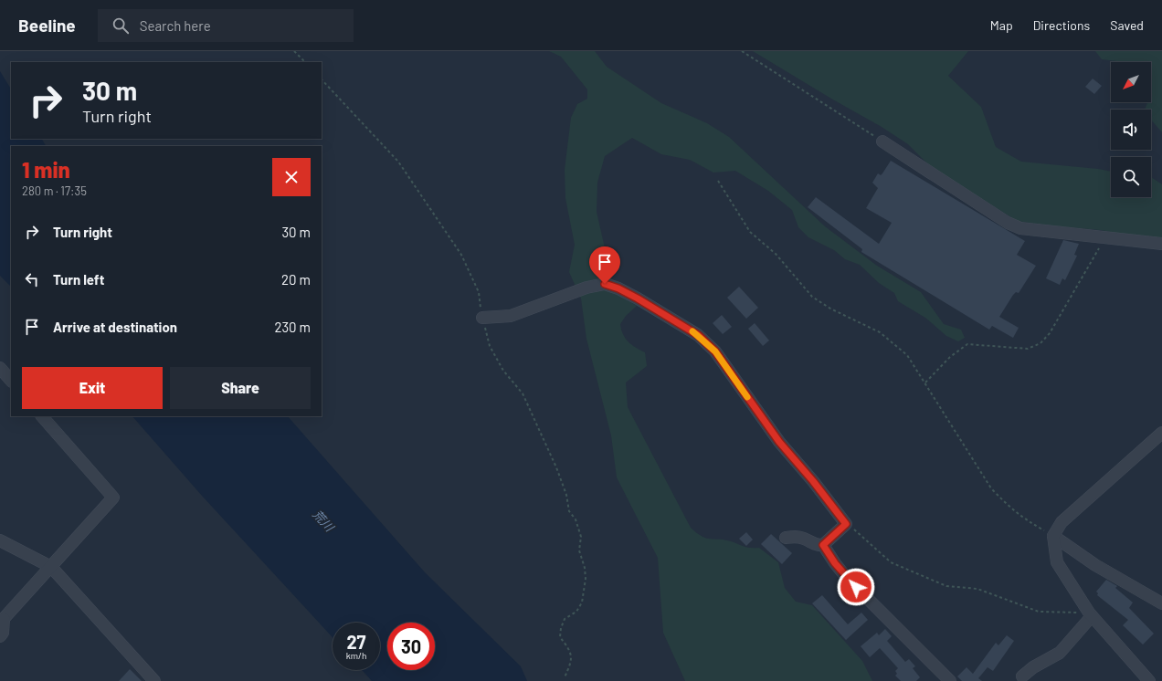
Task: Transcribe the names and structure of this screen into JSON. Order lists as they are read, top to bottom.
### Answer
{
  "water": ["荒川"],
  "north": "bottom left",
  "page": {
    "header": "Beeline",
    "search": "Search here",
    "nav": ["Map", "Directions", "Saved"],
    "turn": ["30 m", "Turn right"],
    "heading": ["1 min", "280 m · 17:35"],
    "list": [
      {
        "name": "Turn right",
        "value": "30 m"
      },
      {
        "name": "Turn left",
        "value": "20 m"
      },
      {
        "name": "Arrive at destination",
        "value": "230 m"
      }
    ],
    "buttons": ["Exit", "Share"],
    "speed": "27 km/h",
    "limit": "30"
  }
}
